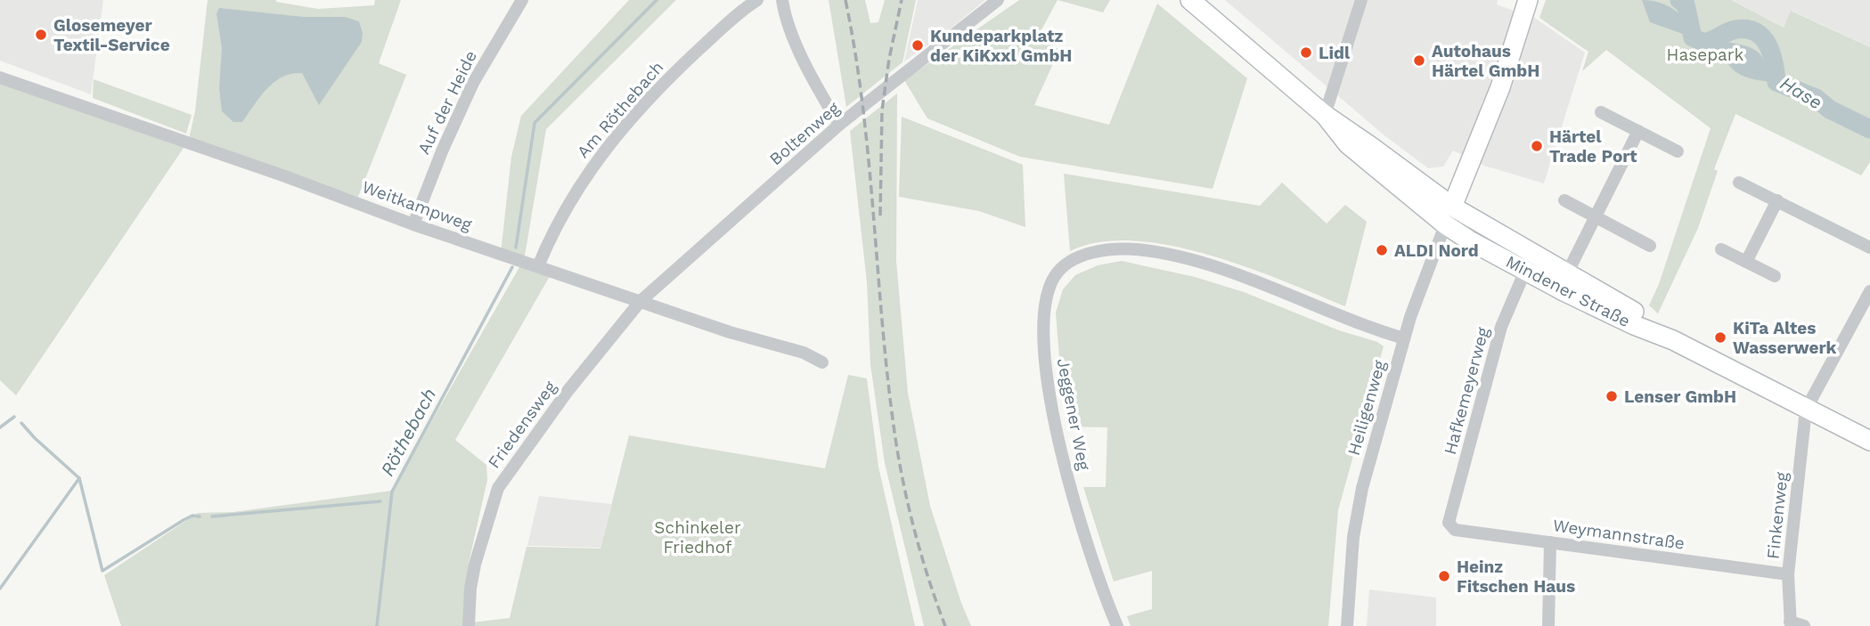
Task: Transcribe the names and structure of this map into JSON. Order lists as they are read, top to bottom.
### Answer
{
  "streets": {
    "main road": ["Mindener Straße"],
    "street": [
      "Auf der Heide",
      "Am Röthebach",
      "Boltenweg",
      "Weitkampweg",
      "Hafkemeyerweg",
      "Heiligenweg",
      "Jeggener Weg",
      "Friedensweg",
      "Finkenweg",
      "Weymannstraße"
    ]
  },
  "crossings": [
    ["Auf der Heide", "Weitkampweg"],
    ["Am Röthebach", "Weitkampweg"],
    ["Boltenweg", "Weitkampweg"],
    ["Boltenweg", "Friedensweg"],
    ["Weitkampweg", "Friedensweg"],
    ["Mindener Straße", "Hafkemeyerweg"],
    ["Mindener Straße", "Heiligenweg"],
    ["Mindener Straße", "Finkenweg"],
    ["Hafkemeyerweg", "Weymannstraße"],
    ["Heiligenweg", "Jeggener Weg"],
    ["Finkenweg", "Weymannstraße"]
  ],
  "water": ["Hase", "Röthebach"],
  "parks": ["Hasepark", "Schinkeler Friedhof"],
  "places": [
    "Glosemeyer Textil-Service",
    "Kundeparkplatz der KiKxxl GmbH",
    "Lidl",
    "Autohaus Härtel GmbH",
    "Härtel Trade Port",
    "ALDI Nord",
    "KiTa Altes Wasserwerk",
    "Lenser GmbH",
    "Heinz Fitschen Haus"
  ]
}
